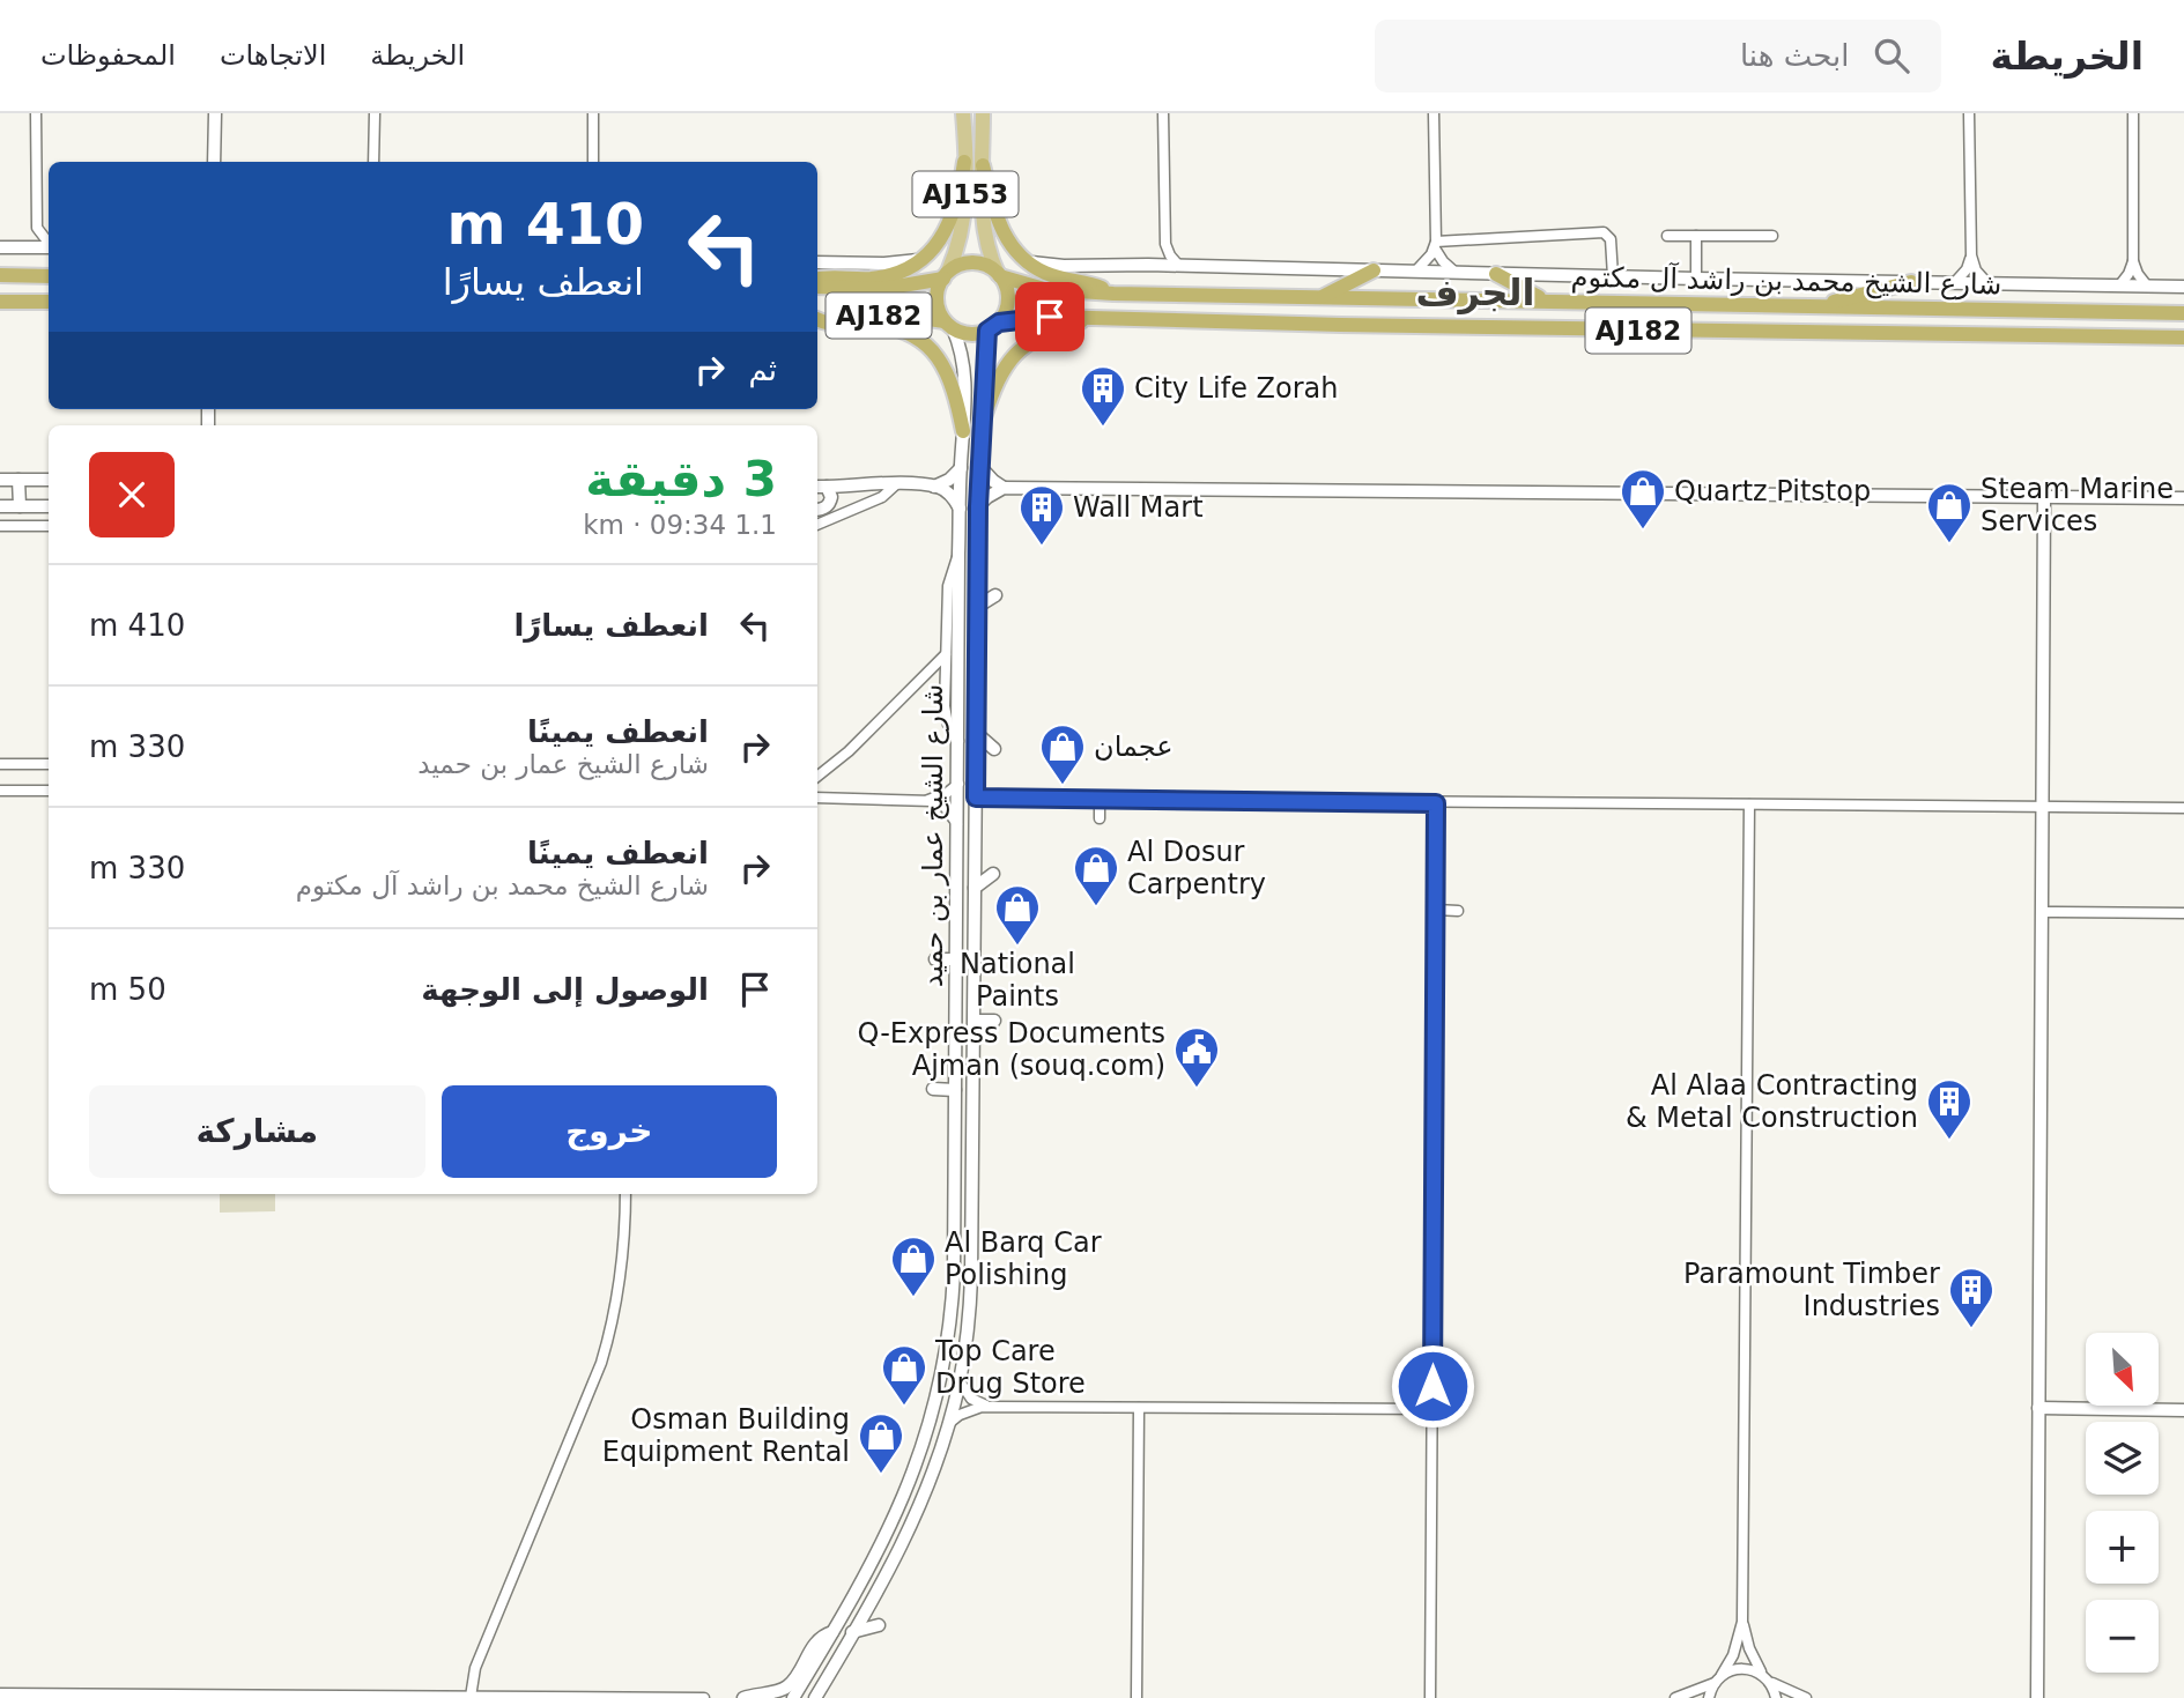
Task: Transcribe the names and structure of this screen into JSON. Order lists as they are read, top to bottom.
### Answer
{
  "streets": {
    "highway": ["شارع الشيخ محمد بن راشد آل مكتوم", "AJ182"],
    "main road": ["AJ153"],
    "street": ["شارع الشيخ عمار بن حميد"]
  },
  "crossings": [
    ["AJ153", "شارع الشيخ محمد بن راشد آل مكتوم"],
    ["AJ153", "AJ182"],
    ["AJ153", "شارع الشيخ عمار بن حميد"],
    ["شارع الشيخ محمد بن راشد آل مكتوم", "AJ182"],
    ["شارع الشيخ محمد بن راشد آل مكتوم", "شارع الشيخ عمار بن حميد"],
    ["AJ182", "شارع الشيخ عمار بن حميد"]
  ],
  "districts": ["الجرف"],
  "places": {
    "building": [
      "City Life Zorah",
      "Wall Mart",
      "Al Alaa Contracting & Metal Construction",
      "Paramount Timber Industries"
    ],
    "shop": [
      "Quartz Pitstop",
      "Steam Marine Services",
      "عجمان",
      "Al Dosur Carpentry",
      "National Paints",
      "Al Barq Car Polishing",
      "Top Care Drug Store",
      "Osman Building Equipment Rental"
    ],
    "public building": ["Q-Express Documents Ajman (souq.com)"]
  },
  "north": "bottom right",
  "page": {
    "header": "الخريطة",
    "search": "ابحث هنا",
    "nav": ["الخريطة", "الاتجاهات", "المحفوظات"],
    "turn": ["410 m", "انعطف يسارًا"],
    "then": "ثم",
    "heading": ["3 دقيقة", "1.1 km · 09:34"],
    "list": [
      {
        "name": "انعطف يسارًا",
        "value": "410 m"
      },
      {
        "name": "انعطف يمينًا",
        "note": "شارع الشيخ عمار بن حميد",
        "value": "330 m"
      },
      {
        "name": "انعطف يمينًا",
        "note": "شارع الشيخ محمد بن راشد آل مكتوم",
        "value": "330 m"
      },
      {
        "name": "الوصول إلى الوجهة",
        "value": "50 m"
      }
    ],
    "buttons": ["خروج", "مشاركة"],
    "map_buttons": ["+", "−"]
  }
}
